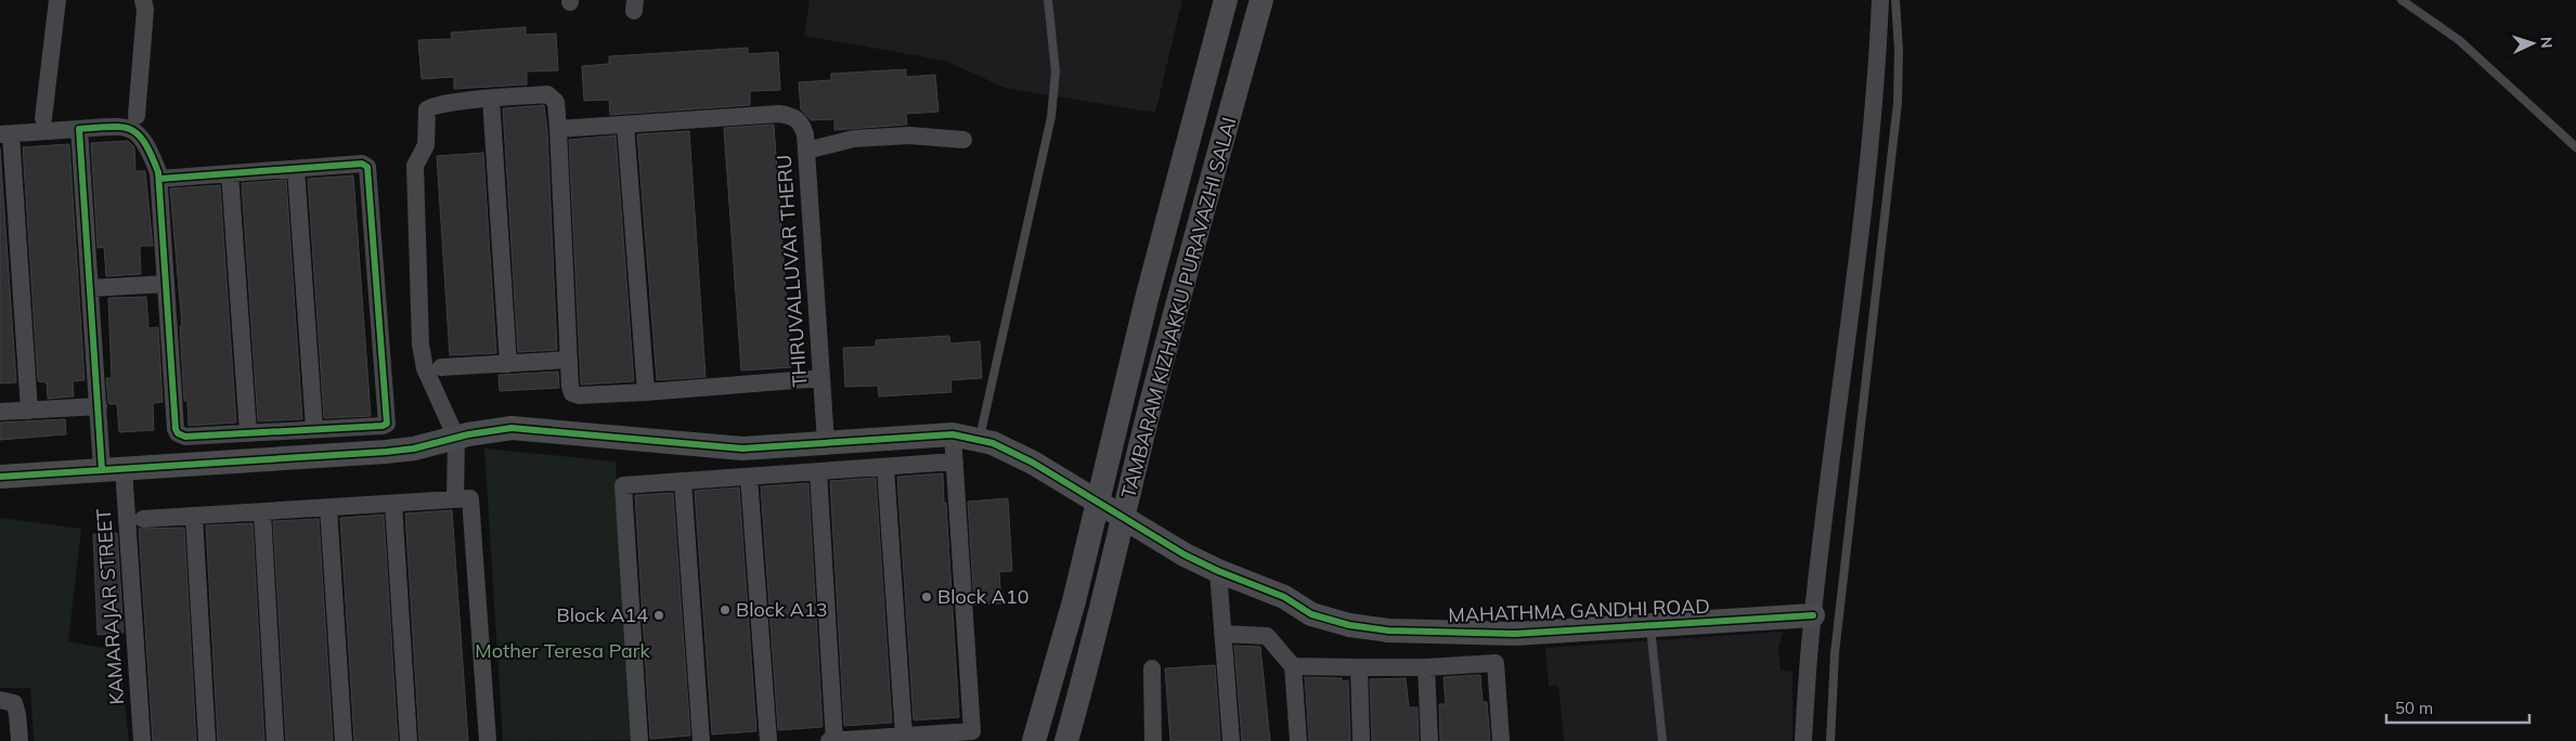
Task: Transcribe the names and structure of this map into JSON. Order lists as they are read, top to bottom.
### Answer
{
  "streets": {
    "street": [
      "THIRUVALLUVAR THERU",
      "TAMBARAM KIZHAKKU PURAVAZHI SALAI",
      "KAMARAJAR STREET",
      "MAHATHMA GANDHI ROAD"
    ]
  },
  "crossings": [
    ["THIRUVALLUVAR THERU", "MAHATHMA GANDHI ROAD"],
    ["TAMBARAM KIZHAKKU PURAVAZHI SALAI", "MAHATHMA GANDHI ROAD"],
    ["KAMARAJAR STREET", "MAHATHMA GANDHI ROAD"]
  ],
  "parks": ["Mother Teresa Park"],
  "places": ["Block A10", "Block A13", "Block A14"],
  "scale_bar": "50 m",
  "north": "right"
}
